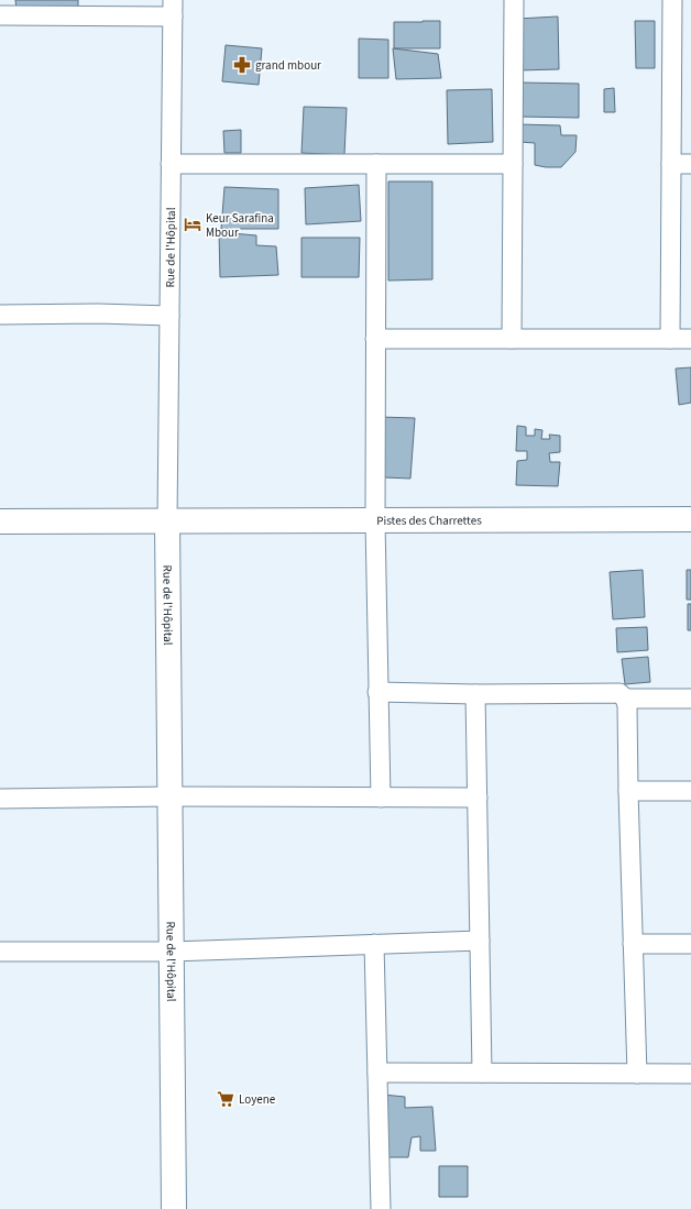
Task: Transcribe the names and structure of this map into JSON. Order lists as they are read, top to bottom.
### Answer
{
  "streets": {
    "main road": ["Rue de l'Hôpital", "Pistes des Charrettes"]
  },
  "crossings": [
    ["Rue de l'Hôpital", "Pistes des Charrettes"]
  ],
  "places": {
    "pharmacy": ["grand mbour"],
    "hotel": ["Keur Sarafina Mbour"],
    "supermarket": ["Loyene"]
  }
}
